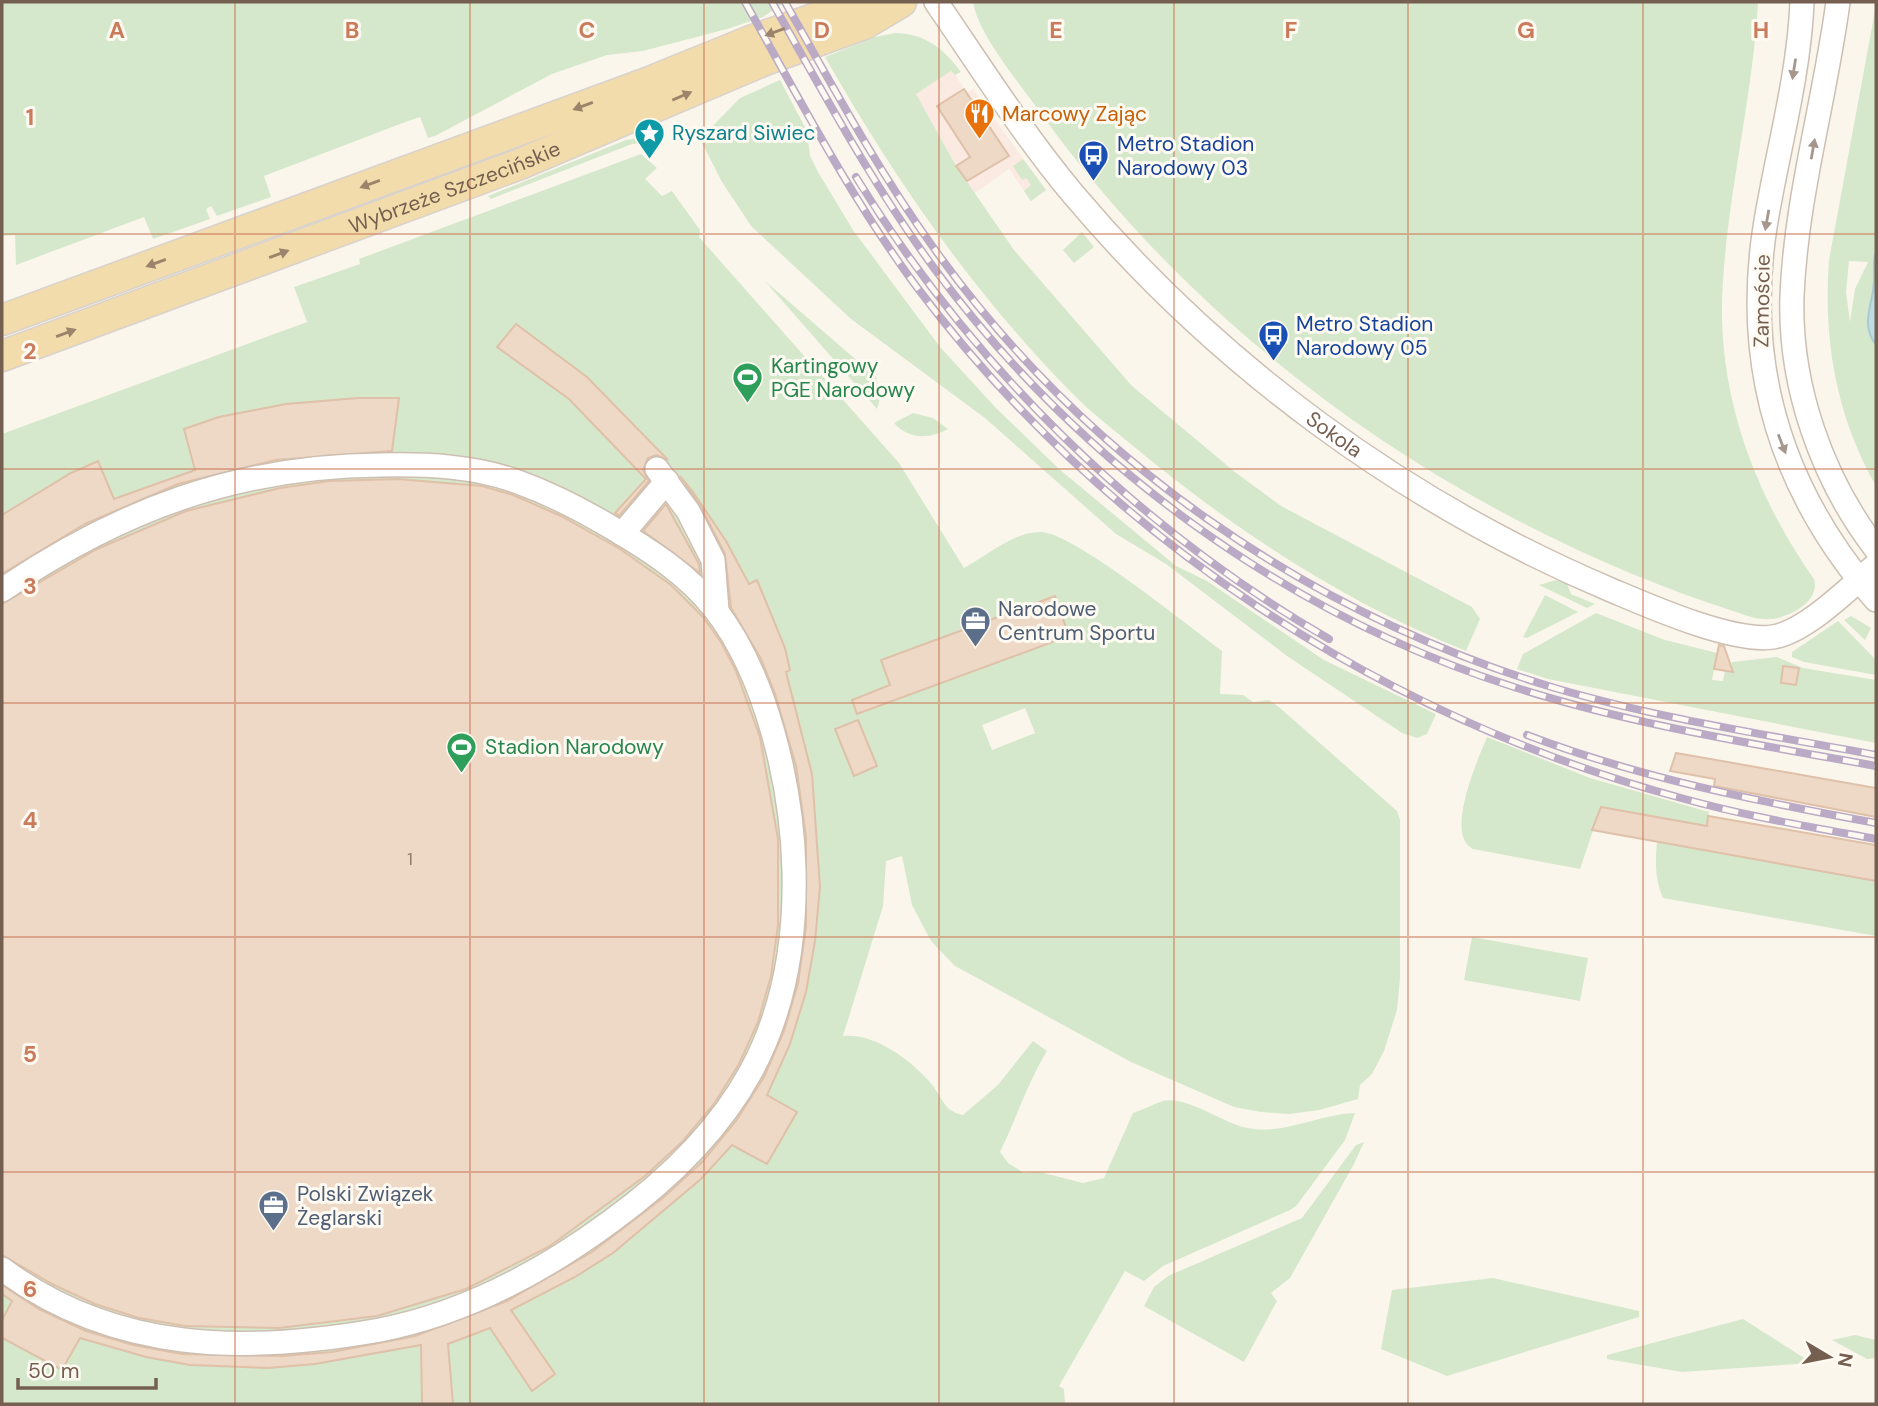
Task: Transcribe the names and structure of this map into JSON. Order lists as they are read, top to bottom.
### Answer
{
  "streets": {
    "main road": ["Wybrzeże Szczecińskie"],
    "street": ["Zamoście", "Sokola"]
  },
  "crossings": [
    ["Zamoście", "Sokola"]
  ],
  "places": {
    "restaurant": ["Marcowy Zając"],
    "place": ["Ryszard Siwiec"],
    "bus stop": ["Metro Stadion Narodowy 03", "Metro Stadion Narodowy 05"],
    "sports": ["Kartingowy PGE Narodowy", "Stadion Narodowy"],
    "office": ["Narodowe Centrum Sportu", "Polski Związek Żeglarski"]
  },
  "house_numbers": ["1"],
  "scale_bar": "50 m",
  "north": "right",
  "grid": {
    "columns": [
      "A",
      "B",
      "C",
      "D",
      "E",
      "F",
      "G",
      "H"
    ],
    "rows": [
      "1",
      "2",
      "3",
      "4",
      "5",
      "6"
    ]
  }
}
